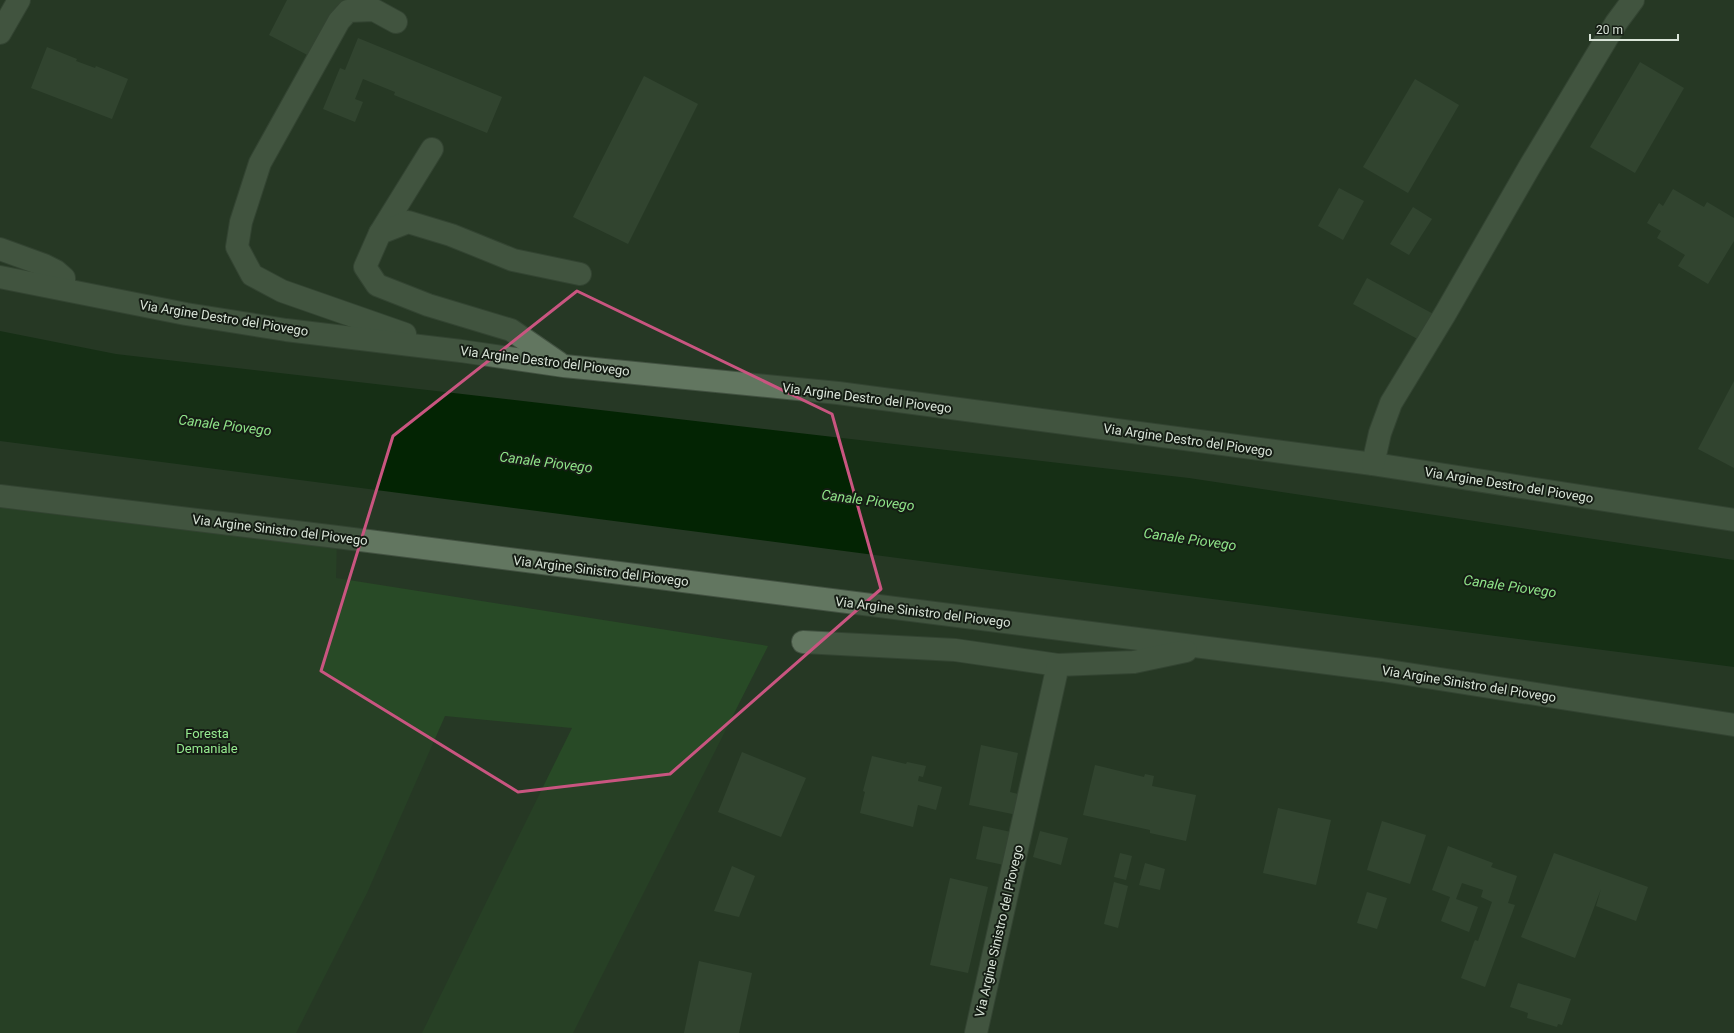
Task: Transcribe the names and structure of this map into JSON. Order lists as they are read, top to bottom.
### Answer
{
  "streets": {
    "street": ["Via Argine Destro del Piovego", "Via Argine Sinistro del Piovego"]
  },
  "water": ["Canale Piovego"],
  "parks": ["Foresta Demaniale"],
  "scale_bar": "20 m"
}
